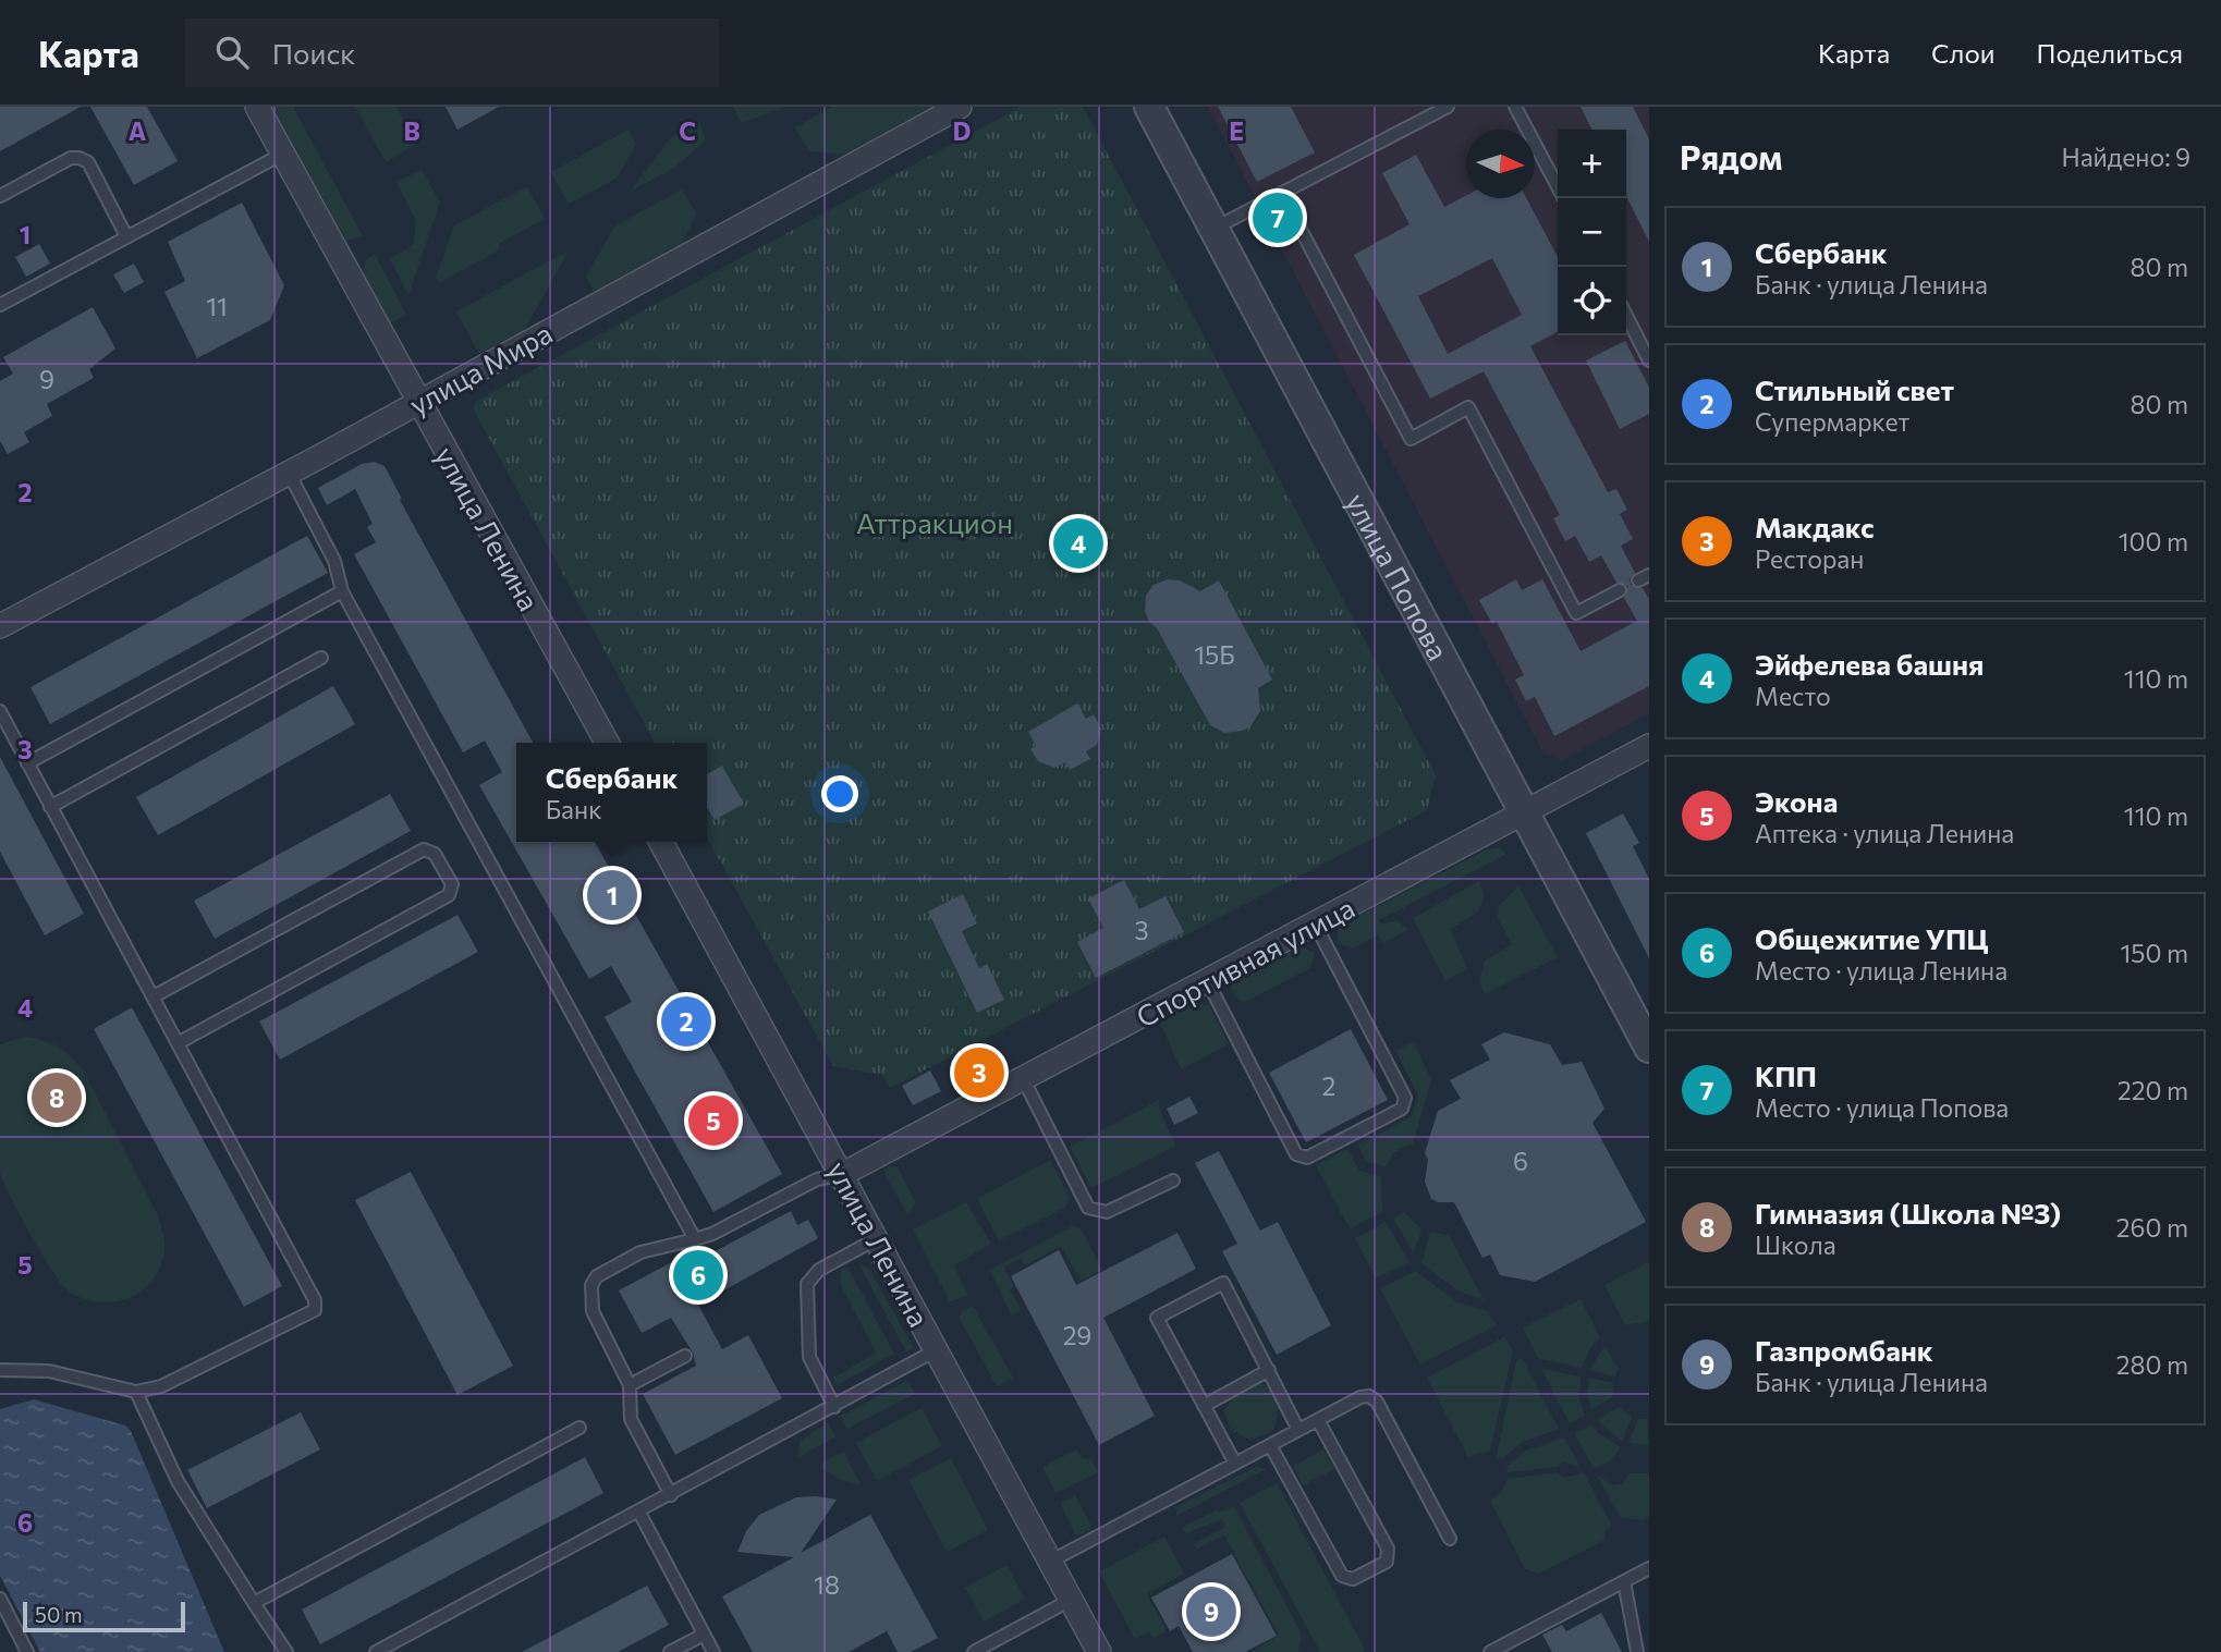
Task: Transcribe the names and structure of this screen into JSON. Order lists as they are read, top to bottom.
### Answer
{
  "streets": {
    "street": [
      "улица Мира",
      "улица Ленина",
      "улица Попова",
      "Спортивная улица"
    ]
  },
  "crossings": [
    ["улица Мира", "улица Ленина"],
    ["улица Ленина", "Спортивная улица"],
    ["улица Попова", "Спортивная улица"]
  ],
  "parks": ["Аттракцион"],
  "house_numbers": [
    "11",
    "9",
    "15Б",
    "3",
    "2",
    "6",
    "29",
    "18"
  ],
  "scale_bar": "50 m",
  "north": "right",
  "page": {
    "header": "Карта",
    "search": "Поиск",
    "nav": ["Карта", "Слои", "Поделиться"],
    "heading": ["Рядом", "Найдено: 9"],
    "map_buttons": ["+", "−"],
    "pins": [
      "7",
      "4",
      "1",
      "2",
      "3",
      "8",
      "5",
      "6",
      "9"
    ],
    "list": [
      {
        "mark": "1",
        "name": "Сбербанк",
        "note": "Банк · улица Ленина",
        "value": "80 m"
      },
      {
        "mark": "2",
        "name": "Стильный свет",
        "note": "Супермаркет",
        "value": "80 m"
      },
      {
        "mark": "3",
        "name": "Макдакс",
        "note": "Ресторан",
        "value": "100 m"
      },
      {
        "mark": "4",
        "name": "Эйфелева башня",
        "note": "Место",
        "value": "110 m"
      },
      {
        "mark": "5",
        "name": "Экона",
        "note": "Аптека · улица Ленина",
        "value": "110 m"
      },
      {
        "mark": "6",
        "name": "Общежитие УПЦ",
        "note": "Место · улица Ленина",
        "value": "150 m"
      },
      {
        "mark": "7",
        "name": "КПП",
        "note": "Место · улица Попова",
        "value": "220 m"
      },
      {
        "mark": "8",
        "name": "Гимназия (Школа №3)",
        "note": "Школа",
        "value": "260 m"
      },
      {
        "mark": "9",
        "name": "Газпромбанк",
        "note": "Банк · улица Ленина",
        "value": "280 m"
      }
    ],
    "popup": ["Сбербанк", "Банк"],
    "scale": "50 m"
  },
  "grid": {
    "columns": [
      "A",
      "B",
      "C",
      "D",
      "E"
    ],
    "rows": [
      "1",
      "2",
      "3",
      "4",
      "5",
      "6"
    ]
  }
}
